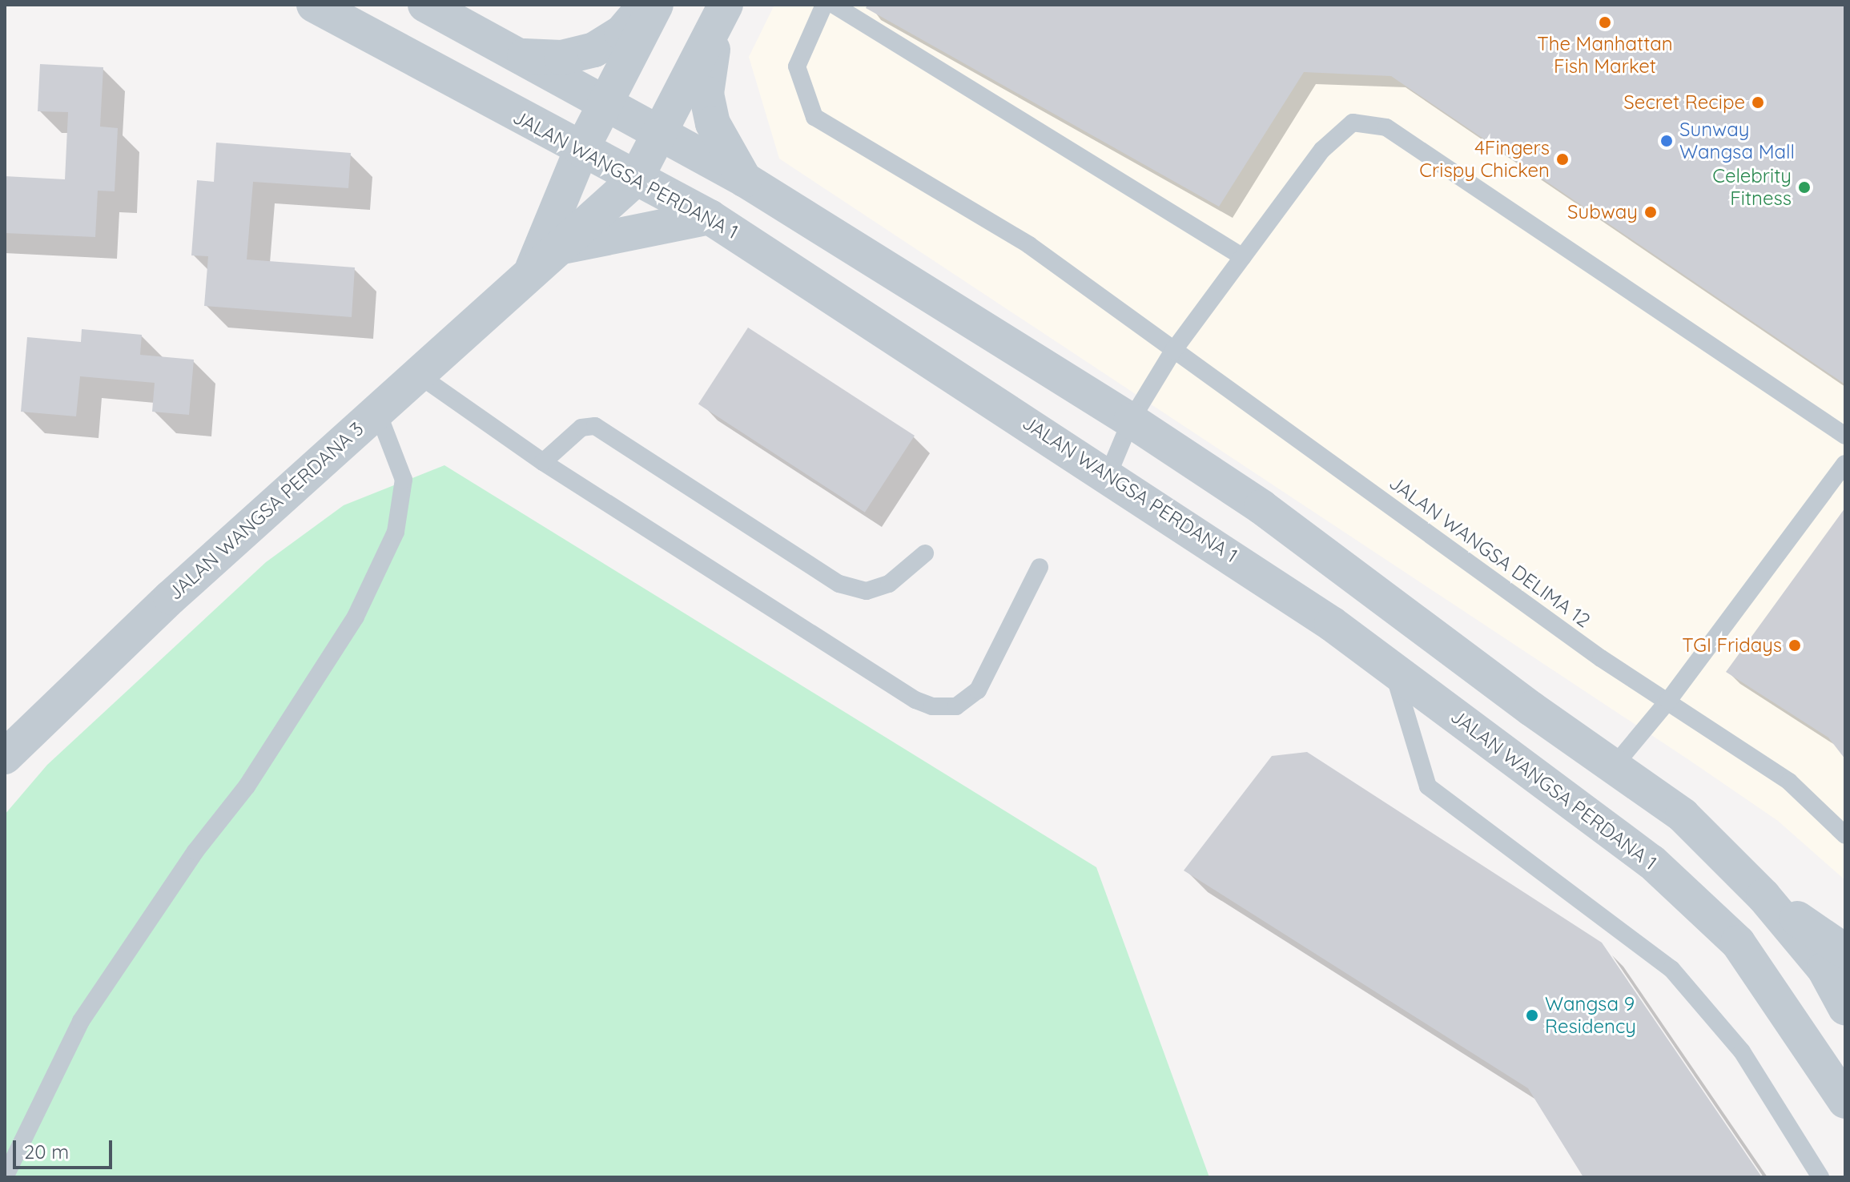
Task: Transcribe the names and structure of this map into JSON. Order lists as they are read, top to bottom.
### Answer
{
  "streets": {
    "street": ["JALAN WANGSA PERDANA 1", "JALAN WANGSA PERDANA 3"],
    "lane": ["JALAN WANGSA DELIMA 12"]
  },
  "crossings": [
    ["JALAN WANGSA PERDANA 1", "JALAN WANGSA PERDANA 3"]
  ],
  "places": [
    "The Manhattan Fish Market",
    "Secret Recipe",
    "Sunway Wangsa Mall",
    "4Fingers Crispy Chicken",
    "Celebrity Fitness",
    "Subway",
    "TGI Fridays",
    "Wangsa 9 Residency"
  ],
  "scale_bar": "20 m"
}
